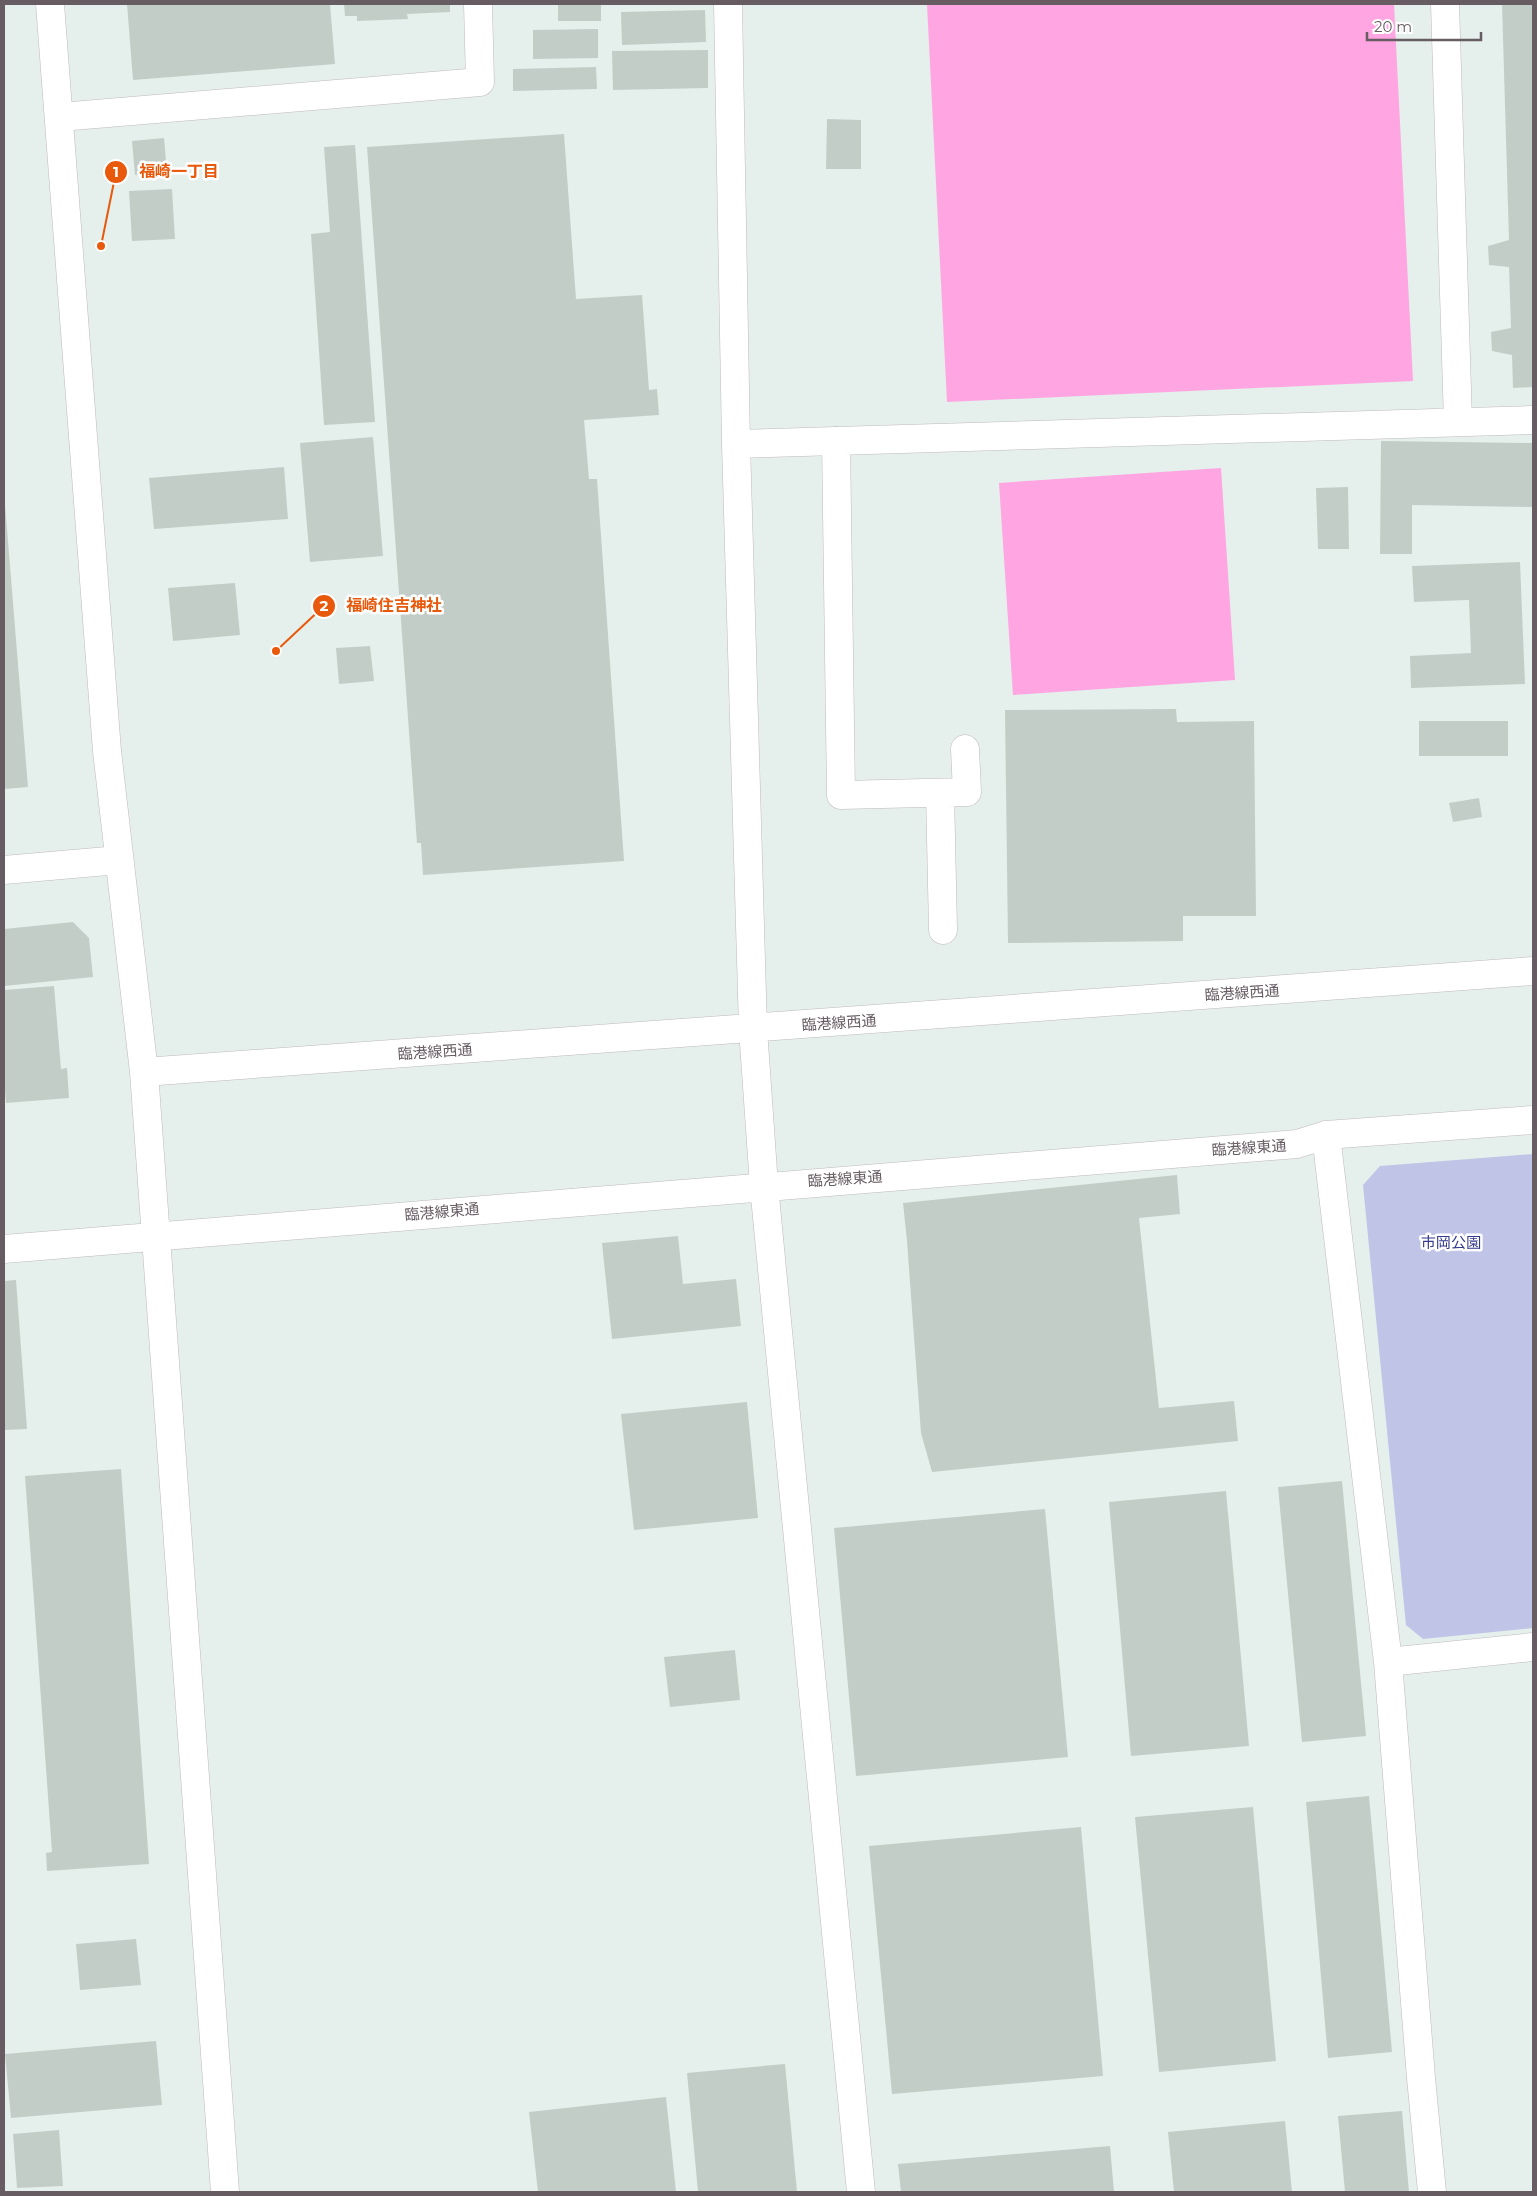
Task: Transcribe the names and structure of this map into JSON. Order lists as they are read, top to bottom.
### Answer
{
  "streets": {
    "street": ["臨港線西通", "臨港線東通"]
  },
  "parks": ["市岡公園"],
  "places": ["福崎一丁目", "福崎住吉神社"],
  "scale_bar": "20 m"
}
